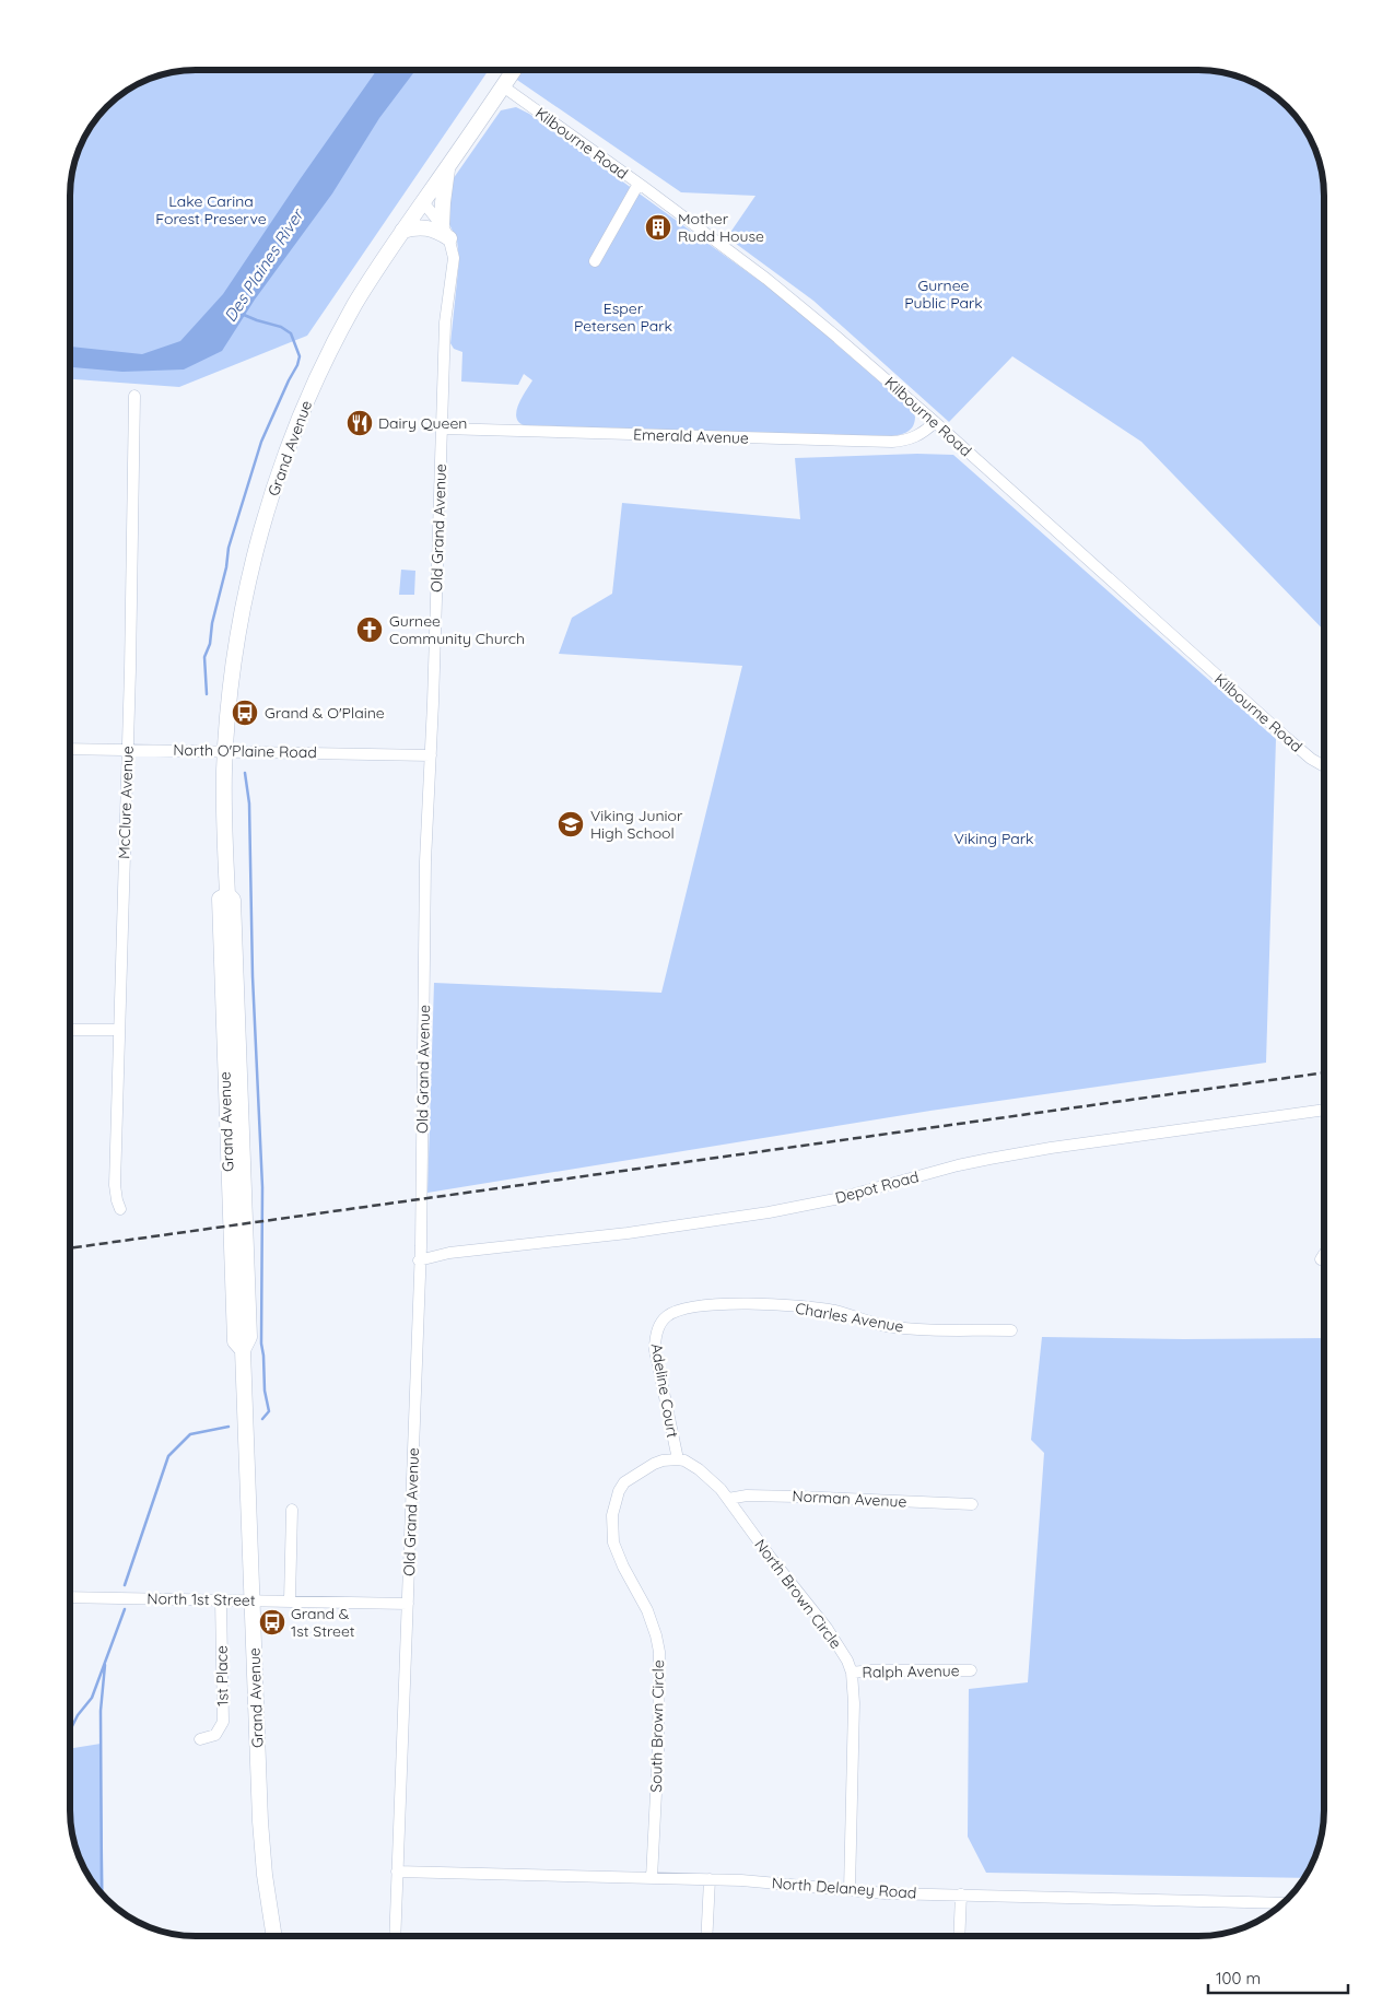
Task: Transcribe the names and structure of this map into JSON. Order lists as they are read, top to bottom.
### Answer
{
  "streets": {
    "main road": ["Grand Avenue"],
    "street": [
      "Kilbourne Road",
      "Emerald Avenue",
      "Old Grand Avenue",
      "North O'Plaine Road",
      "McClure Avenue",
      "Depot Road",
      "Charles Avenue",
      "Adeline Court",
      "Norman Avenue",
      "North Brown Circle",
      "North 1st Street",
      "Ralph Avenue",
      "1st Place",
      "South Brown Circle",
      "North Delaney Road"
    ]
  },
  "crossings": [
    ["Kilbourne Road", "Emerald Avenue"],
    ["Kilbourne Road", "Grand Avenue"],
    ["Emerald Avenue", "Old Grand Avenue"],
    ["Grand Avenue", "North O'Plaine Road"],
    ["Grand Avenue", "North 1st Street"],
    ["Old Grand Avenue", "North O'Plaine Road"],
    ["Old Grand Avenue", "Depot Road"],
    ["Old Grand Avenue", "North 1st Street"],
    ["Old Grand Avenue", "North Delaney Road"],
    ["North O'Plaine Road", "McClure Avenue"],
    ["Charles Avenue", "Adeline Court"],
    ["Adeline Court", "North Brown Circle"],
    ["Adeline Court", "South Brown Circle"],
    ["Norman Avenue", "North Brown Circle"],
    ["North Brown Circle", "Ralph Avenue"],
    ["North Brown Circle", "South Brown Circle"],
    ["North Brown Circle", "North Delaney Road"],
    ["North 1st Street", "1st Place"],
    ["South Brown Circle", "North Delaney Road"]
  ],
  "water": ["Des Plaines River"],
  "parks": [
    "Lake Carina Forest Preserve",
    "Gurnee Public Park",
    "Esper Petersen Park",
    "Viking Park"
  ],
  "places": {
    "building": ["Mother Rudd House"],
    "restaurant": ["Dairy Queen"],
    "church": ["Gurnee Community Church"],
    "bus stop": ["Grand & O'Plaine", "Grand & 1st Street"],
    "school or university": ["Viking Junior High School"]
  },
  "scale_bar": "100 m"
}
